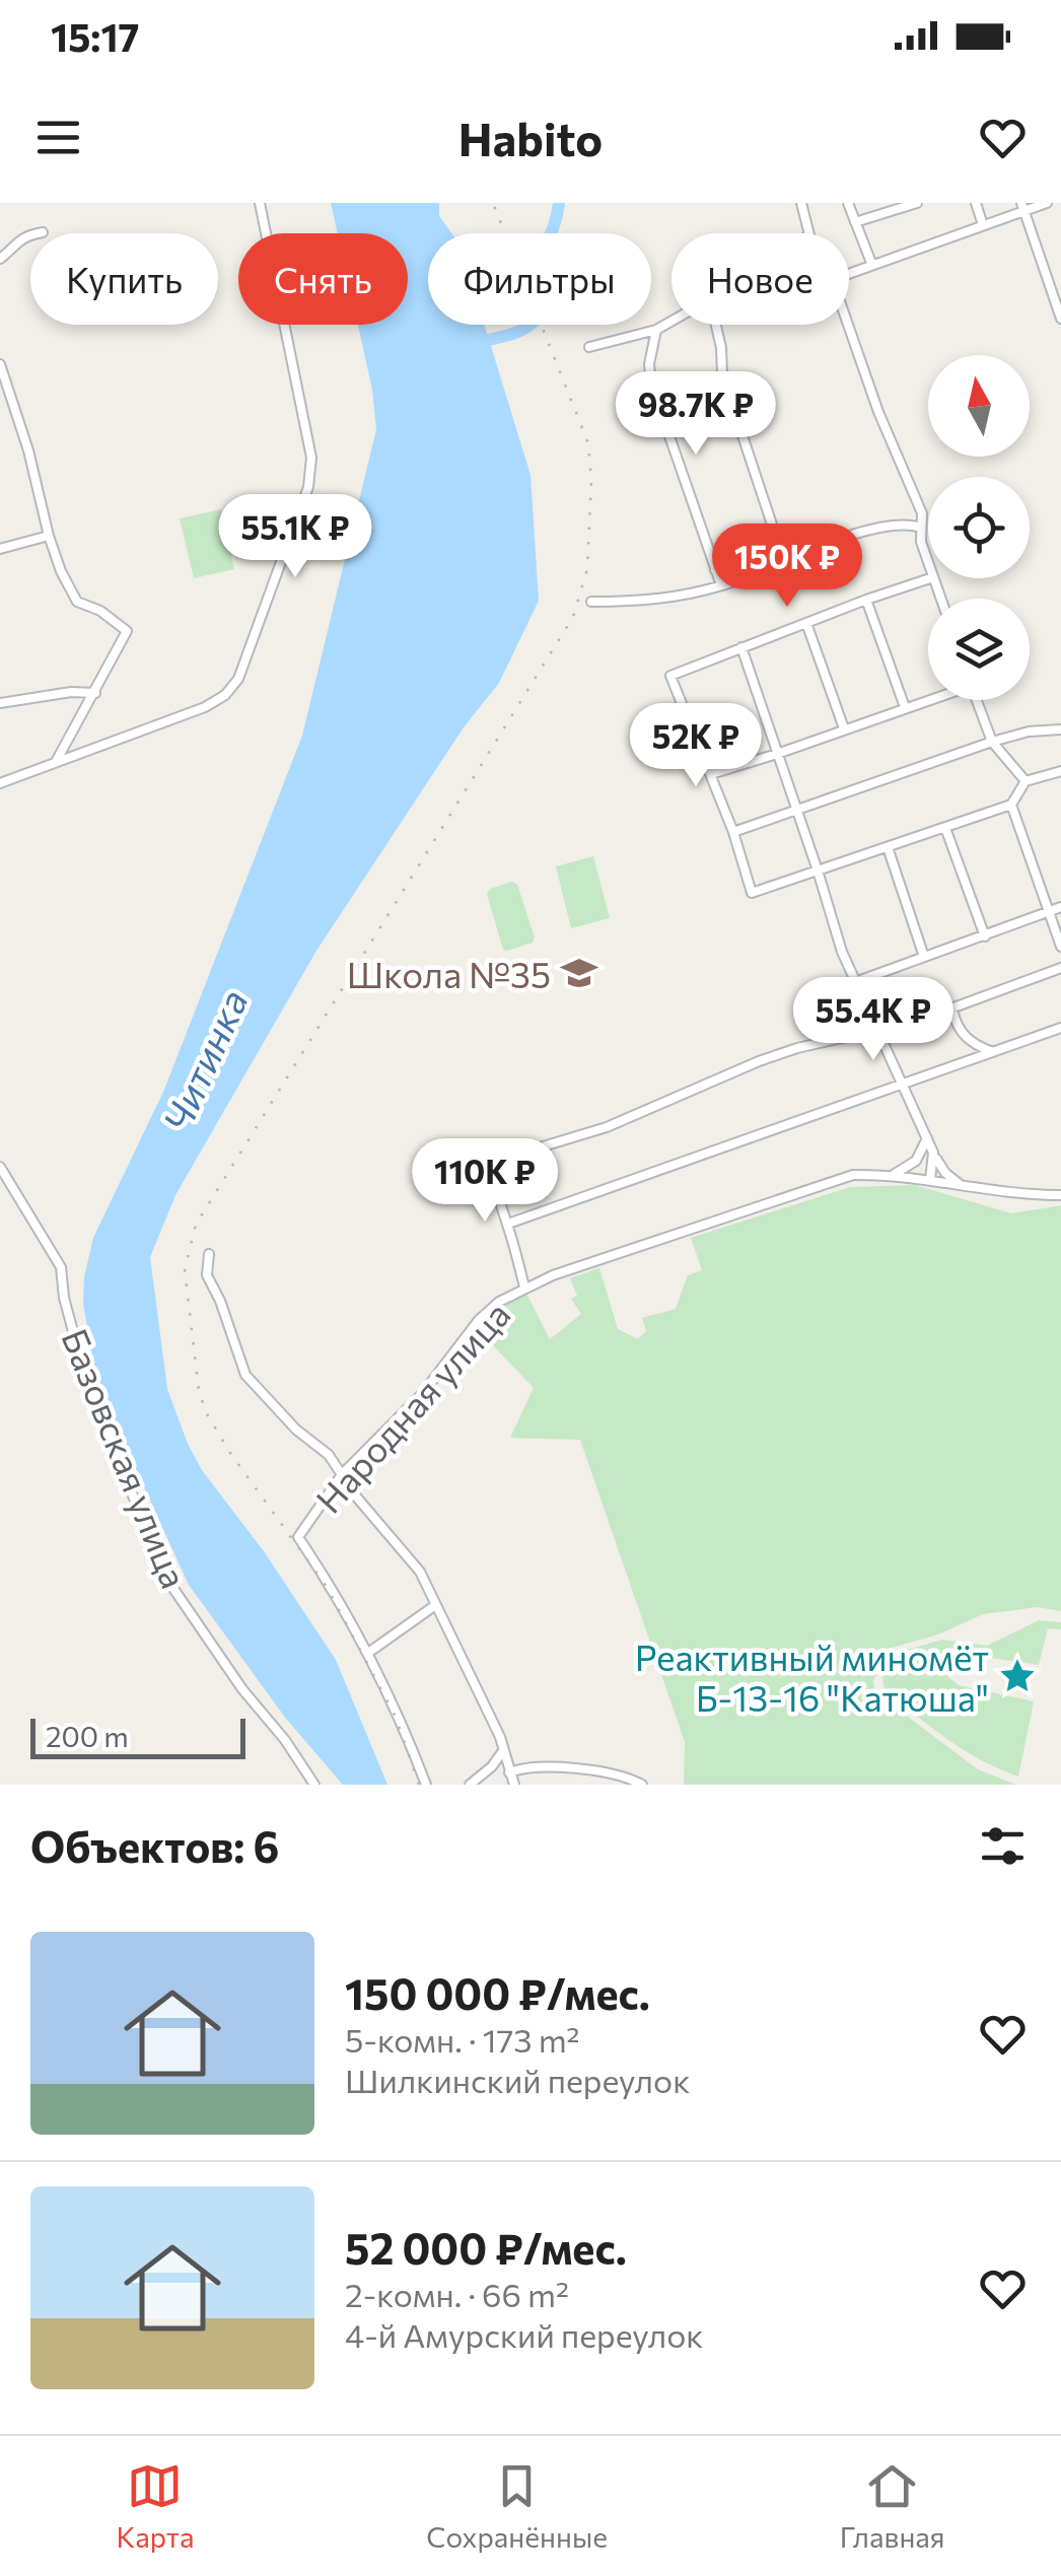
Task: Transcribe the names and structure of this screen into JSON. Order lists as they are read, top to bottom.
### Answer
{
  "streets": {
    "street": ["Народная улица", "Базовская улица"]
  },
  "water": ["Читинка"],
  "places": {
    "school or university": ["Школа №35"],
    "place": ["Реактивный миномёт Б-13-16 \"Катюша\""]
  },
  "scale_bar": "200 m",
  "north": "top",
  "page": {
    "status": "15:17",
    "header": "Habito",
    "chip": [
      "Купить",
      "Снять",
      "Фильтры",
      "Новое"
    ],
    "price": [
      "98.7K ₽",
      "55.1K ₽",
      "150K ₽",
      "52K ₽",
      "55.4K ₽",
      "110K ₽"
    ],
    "scale": "200 m",
    "heading": "Объектов: 6",
    "list": [
      {
        "name": "150 000 ₽/мес.",
        "note": "5-комн. · 173 m² · Шилкинский переулок"
      },
      {
        "name": "52 000 ₽/мес.",
        "note": "2-комн. · 66 m² · 4-й Амурский переулок"
      }
    ],
    "tabs": ["Карта", "Сохранённые", "Главная"]
  }
}
